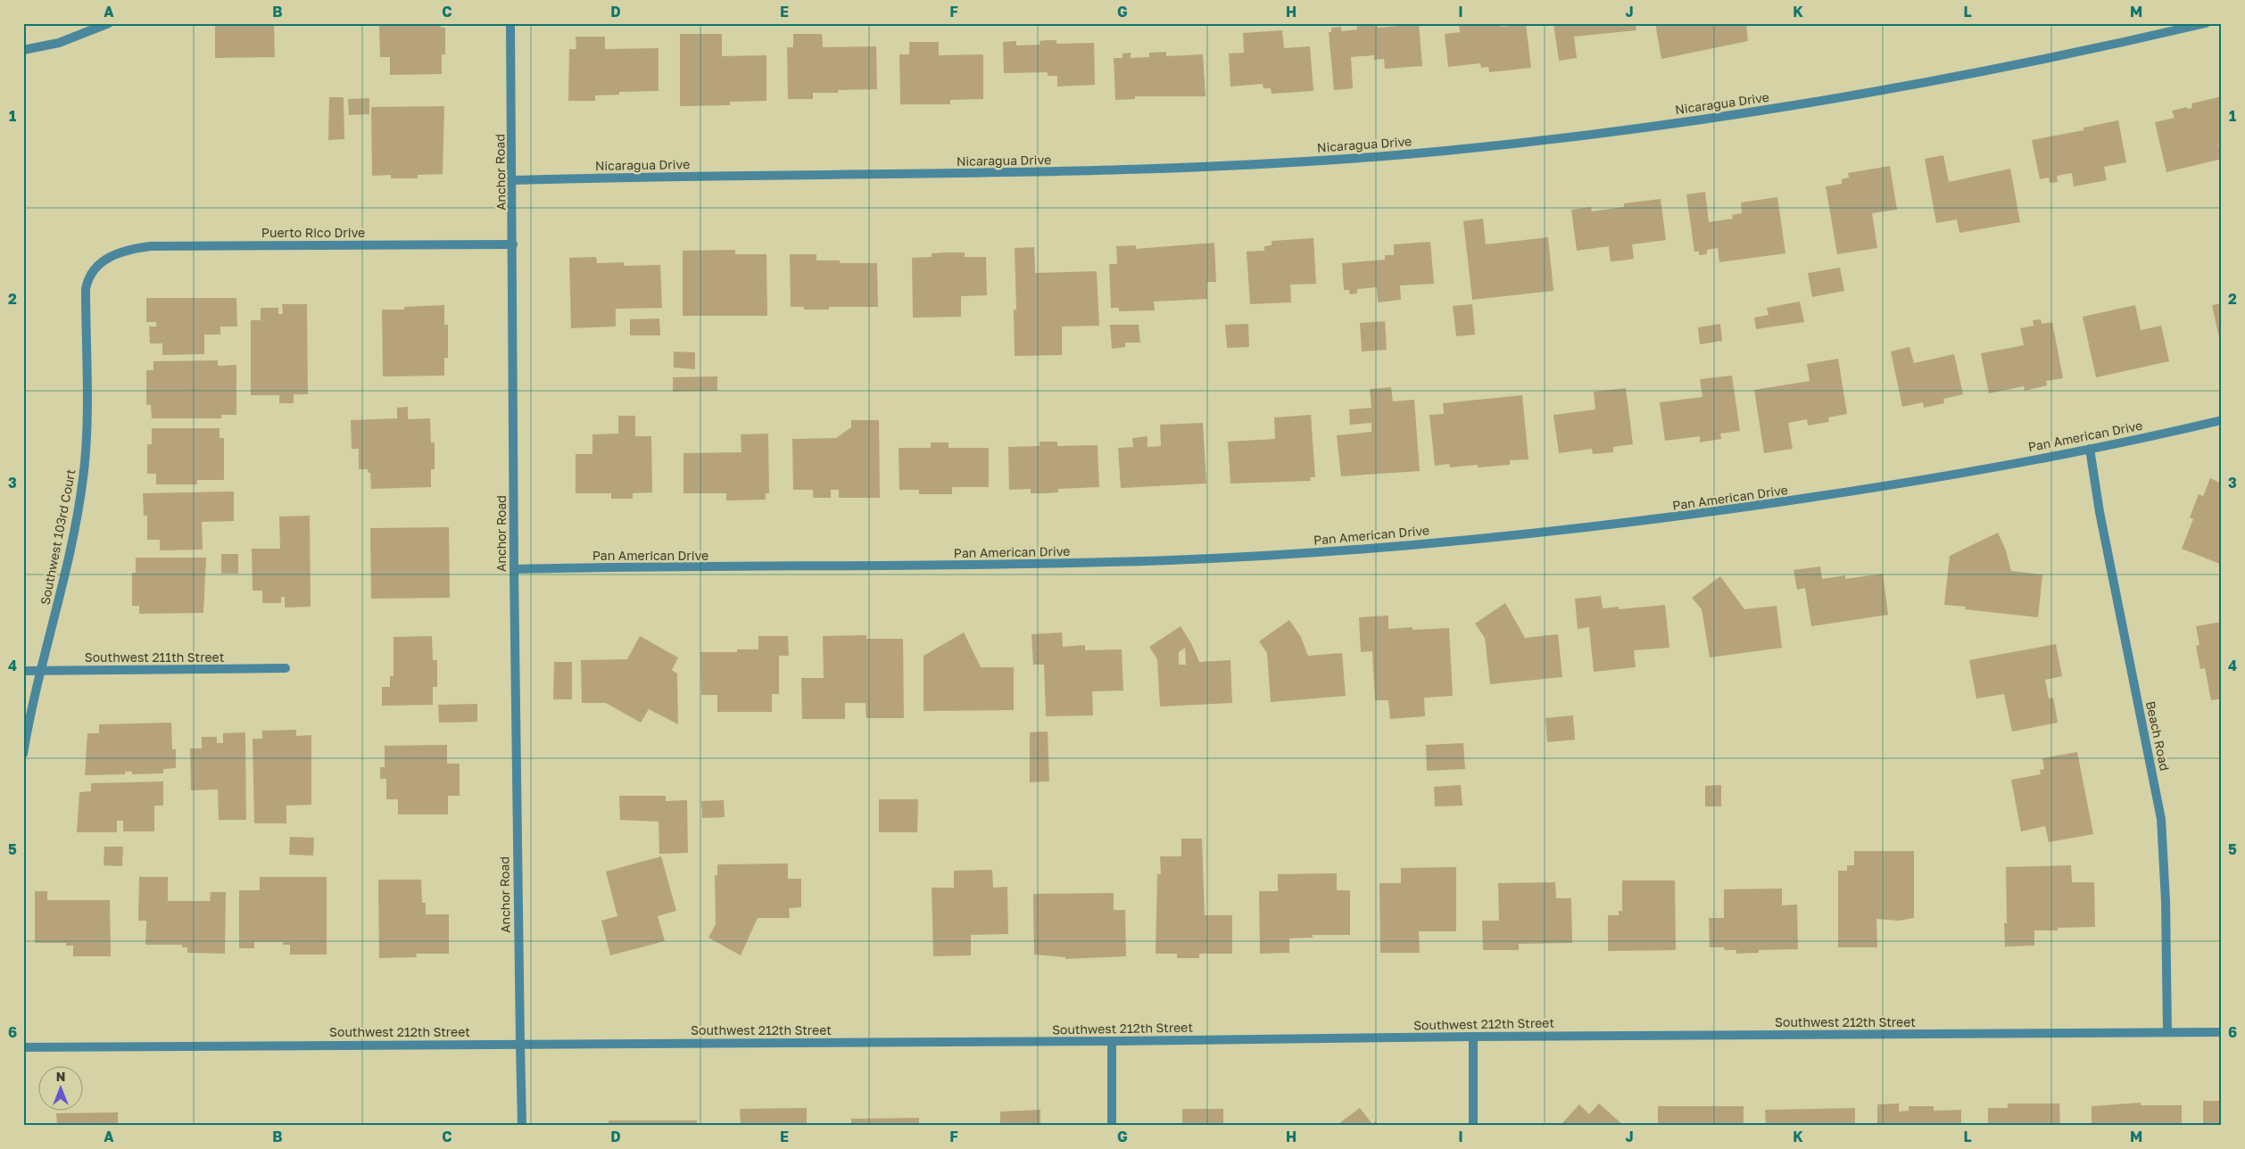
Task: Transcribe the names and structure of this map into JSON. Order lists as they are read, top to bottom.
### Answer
{
  "streets": {
    "street": [
      "Nicaragua Drive",
      "Anchor Road",
      "Puerto Rico Drive",
      "Pan American Drive",
      "Southwest 103rd Court",
      "Southwest 211th Street",
      "Beach Road",
      "Southwest 212th Street"
    ]
  },
  "crossings": [
    ["Nicaragua Drive", "Anchor Road"],
    ["Anchor Road", "Puerto Rico Drive"],
    ["Anchor Road", "Pan American Drive"],
    ["Anchor Road", "Southwest 212th Street"],
    ["Puerto Rico Drive", "Southwest 103rd Court"],
    ["Pan American Drive", "Beach Road"],
    ["Southwest 103rd Court", "Southwest 211th Street"],
    ["Beach Road", "Southwest 212th Street"]
  ],
  "north": "top",
  "grid": {
    "columns": [
      "A",
      "B",
      "C",
      "D",
      "E",
      "F",
      "G",
      "H",
      "I",
      "J",
      "K",
      "L",
      "M"
    ],
    "rows": [
      "1",
      "2",
      "3",
      "4",
      "5",
      "6"
    ]
  }
}
